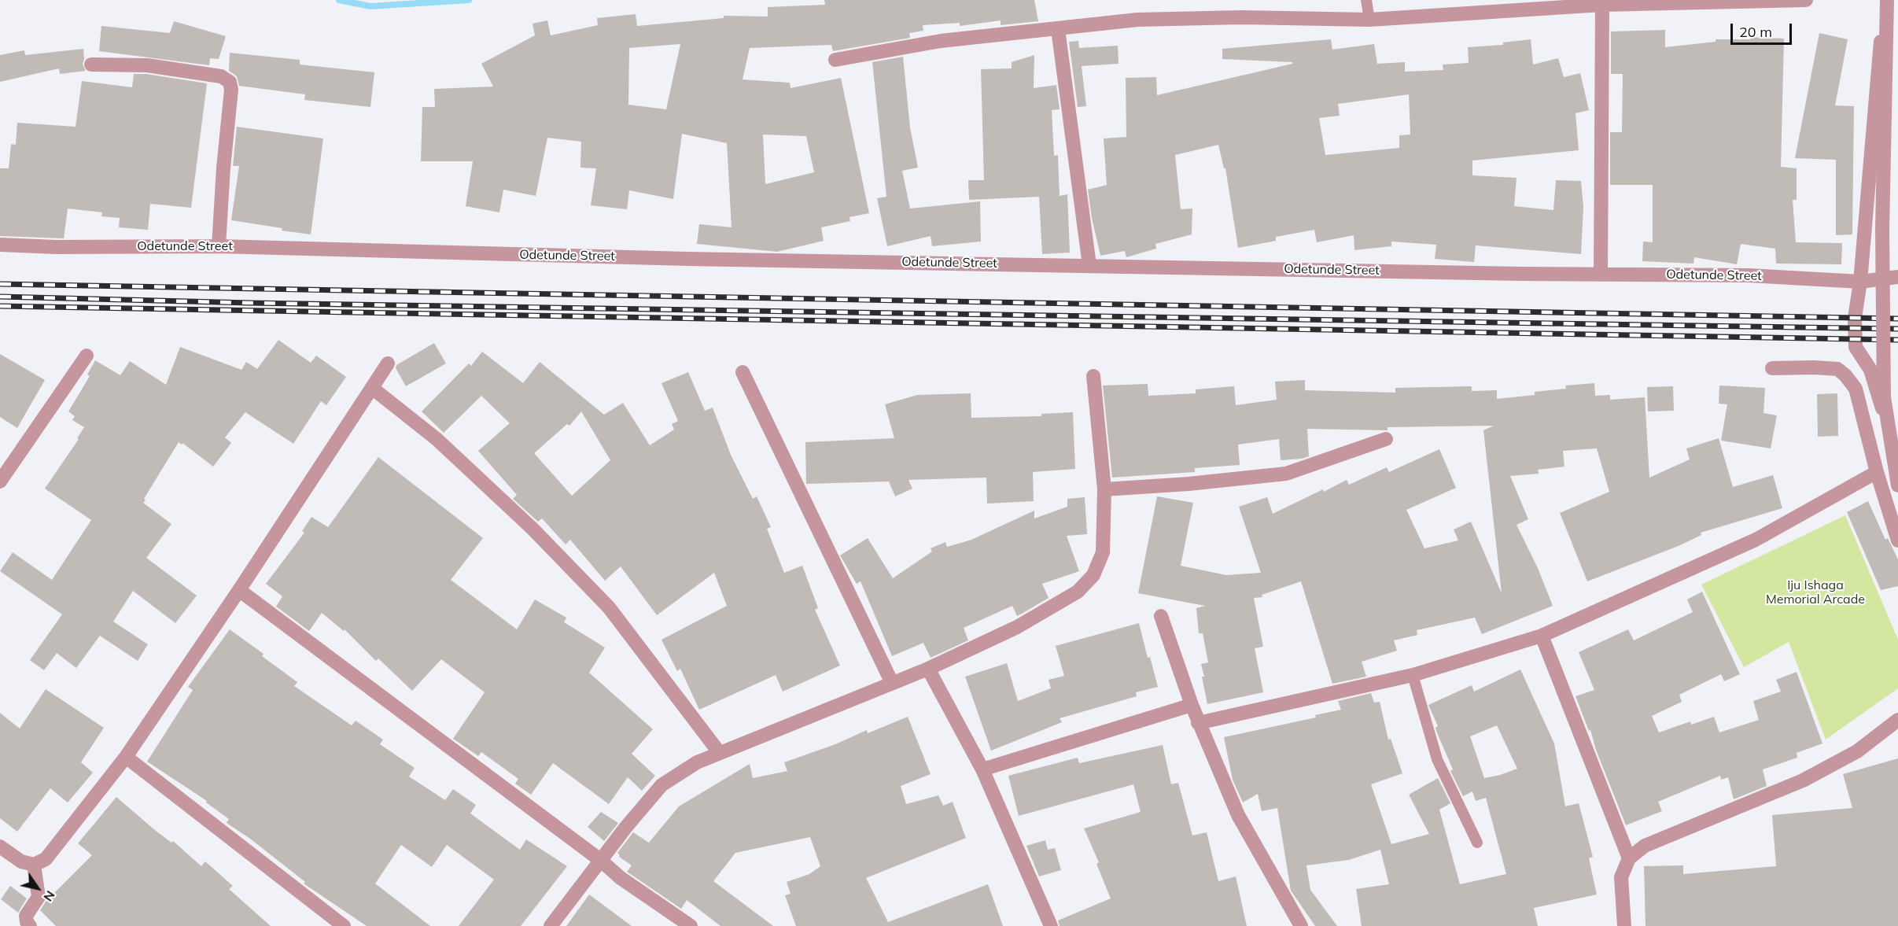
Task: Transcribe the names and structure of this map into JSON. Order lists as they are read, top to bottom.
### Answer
{
  "streets": {
    "street": ["Odetunde Street"]
  },
  "parks": ["Iju Ishaga Memorial Arcade"],
  "scale_bar": "20 m",
  "north": "bottom right"
}
